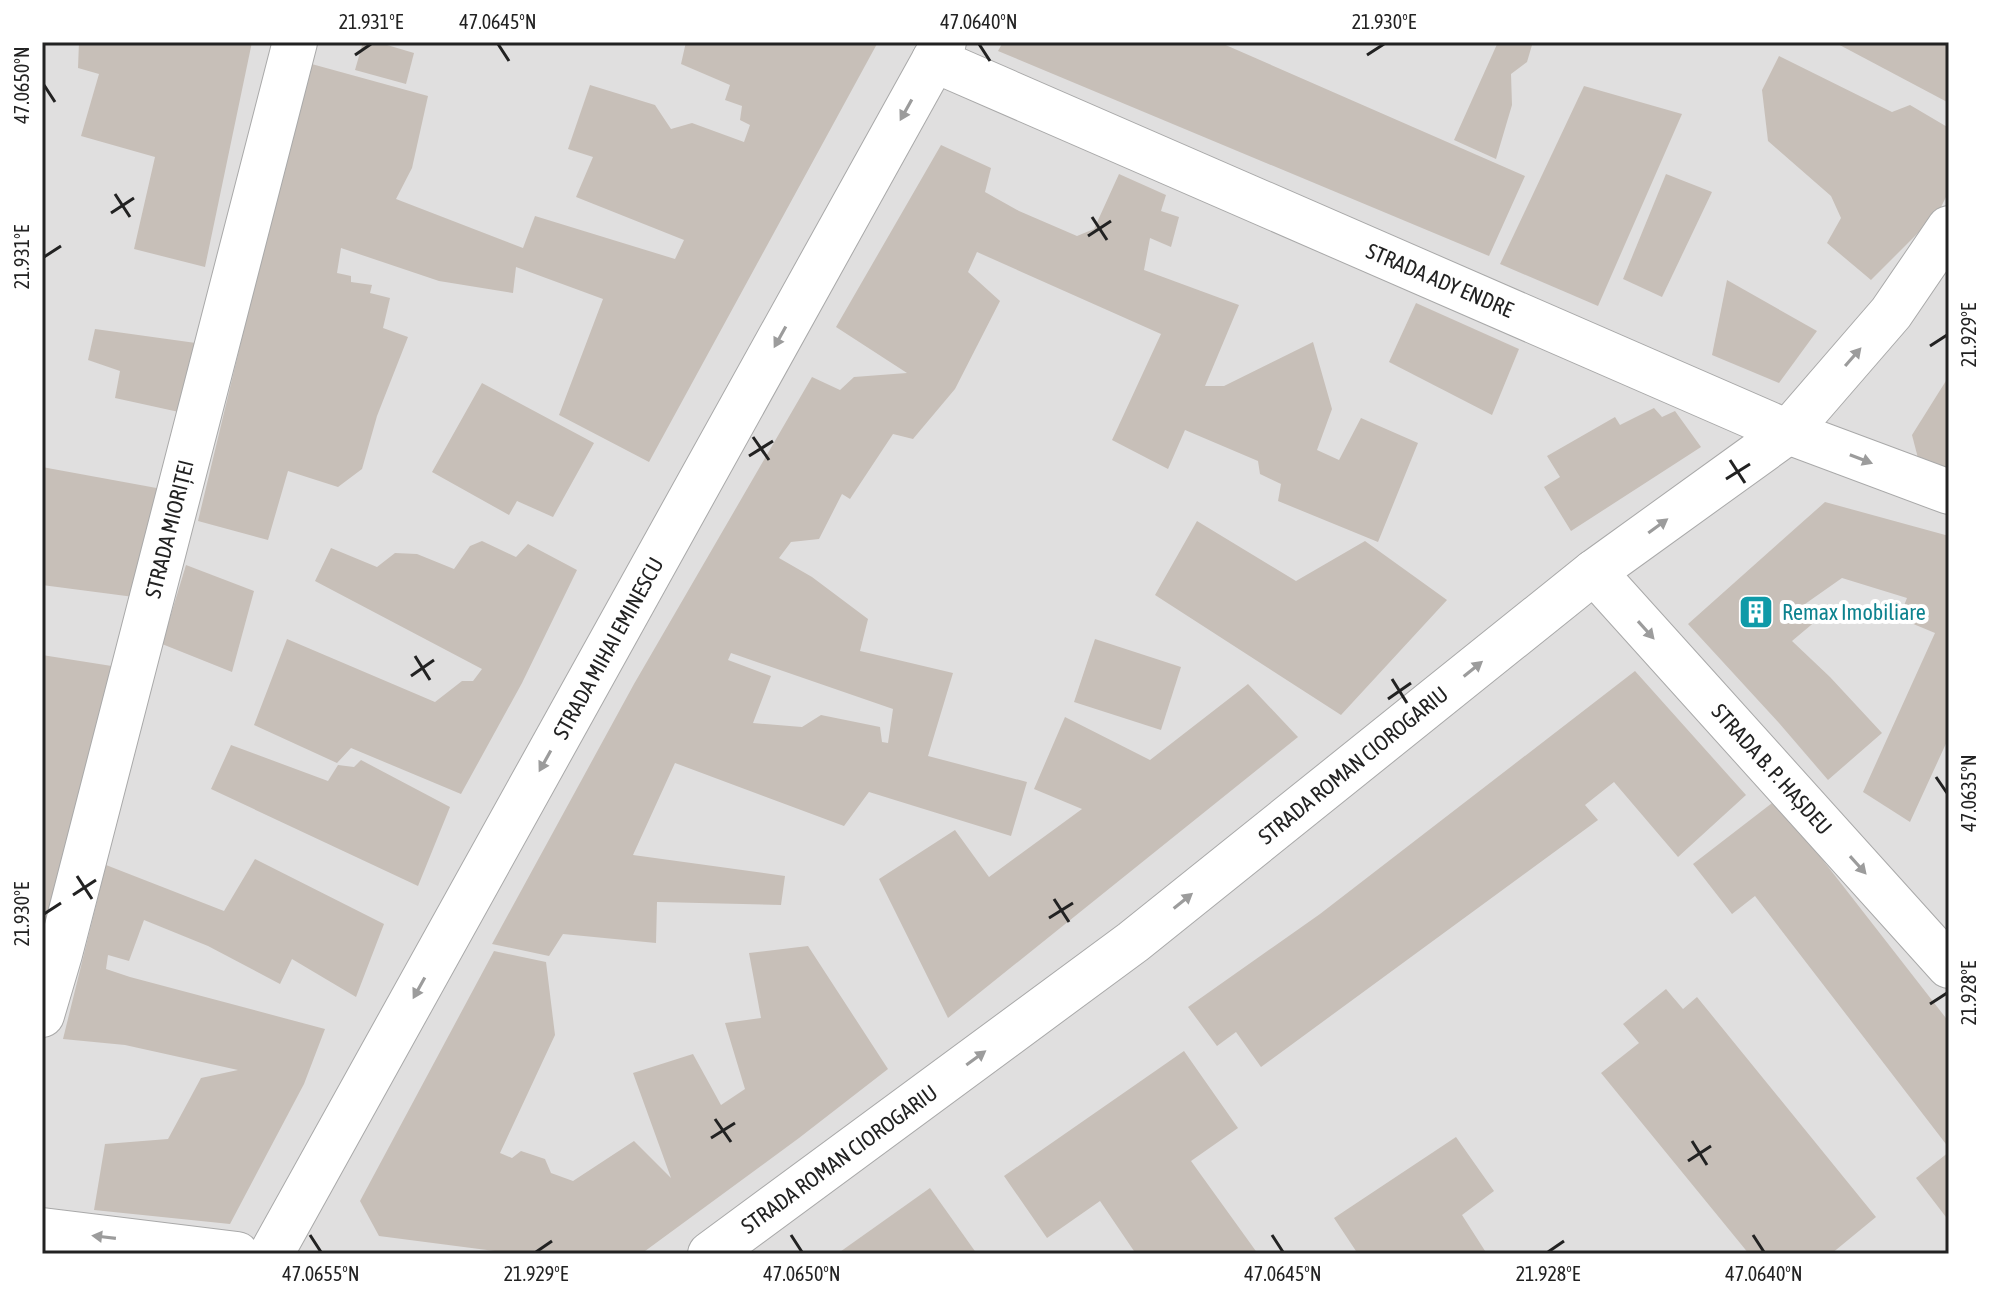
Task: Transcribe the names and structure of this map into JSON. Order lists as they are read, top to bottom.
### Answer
{
  "streets": {
    "street": [
      "STRADA ADY ENDRE",
      "STRADA MIORIȚEI",
      "STRADA MIHAI EMINESCU",
      "STRADA ROMAN CIOROGARIU",
      "STRADA B. P. HAȘDEU"
    ]
  },
  "crossings": [
    ["STRADA ADY ENDRE", "STRADA MIHAI EMINESCU"],
    ["STRADA ADY ENDRE", "STRADA ROMAN CIOROGARIU"],
    ["STRADA ROMAN CIOROGARIU", "STRADA B. P. HAȘDEU"]
  ],
  "one_way": ["STRADA MIHAI EMINESCU", "STRADA ROMAN CIOROGARIU", "STRADA B. P. HAȘDEU"],
  "places": {
    "building": ["Remax Imobiliare"]
  },
  "coordinates": [
    "21.931°E",
    "47.0645°N",
    "47.0640°N",
    "21.930°E",
    "47.0650°N",
    "21.929°E",
    "47.0635°N",
    "21.928°E",
    "47.0655°N"
  ]
}
